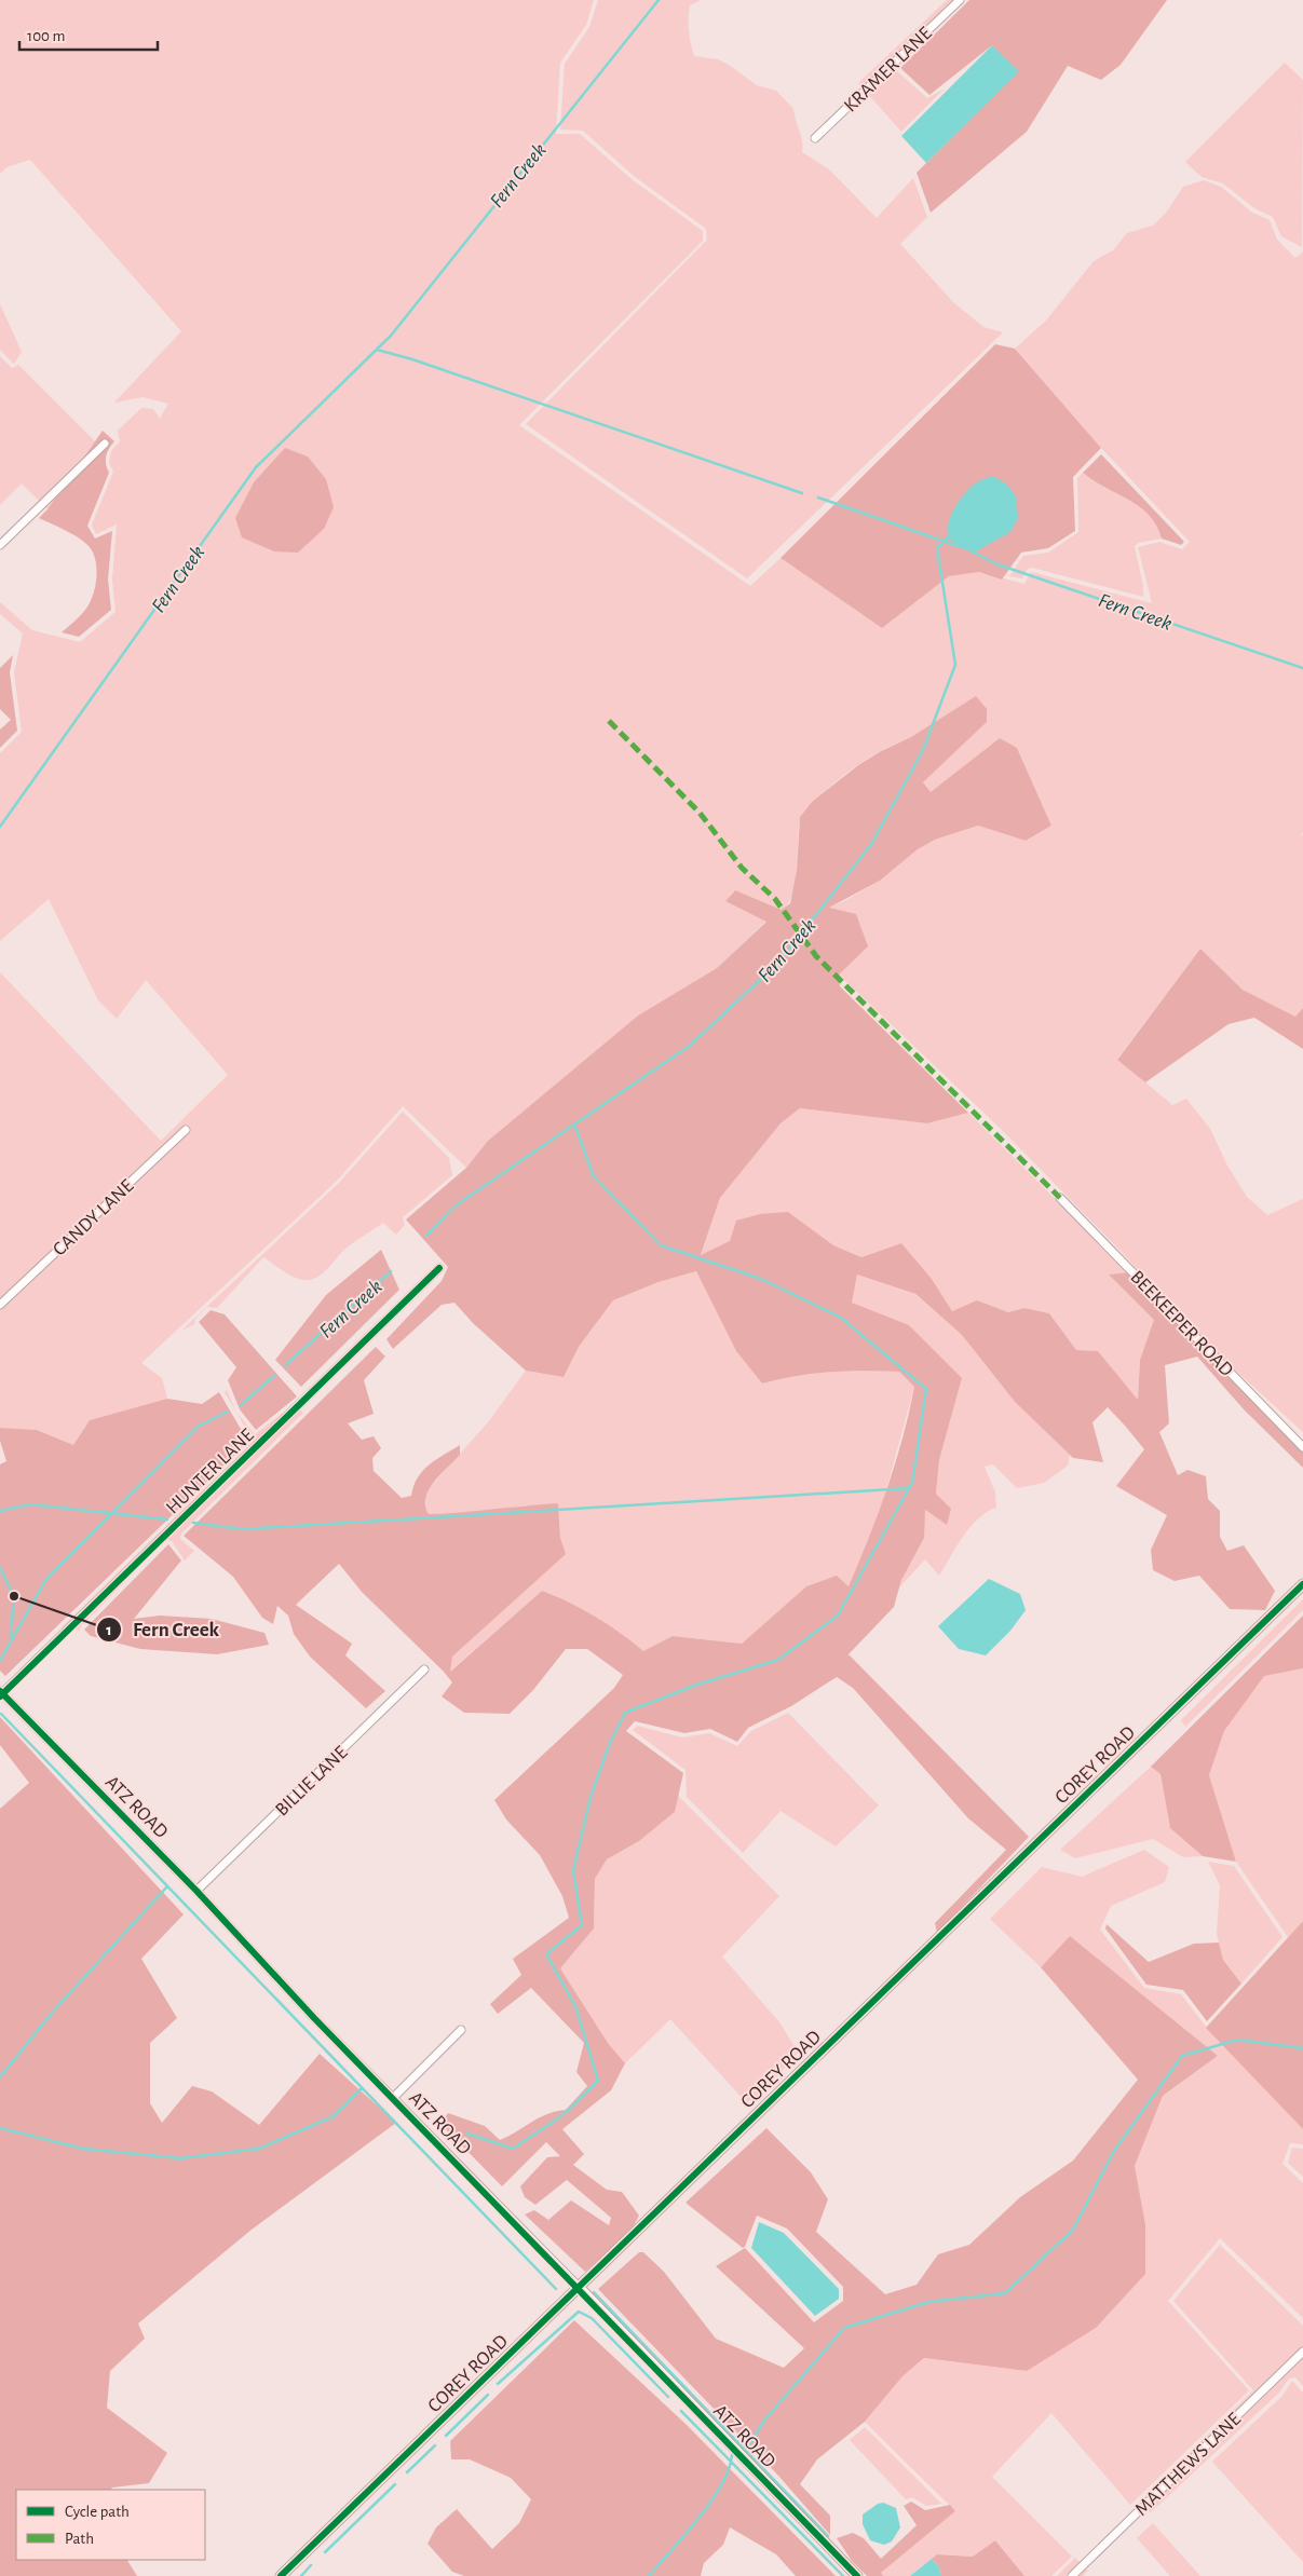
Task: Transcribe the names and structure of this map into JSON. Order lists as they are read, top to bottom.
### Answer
{
  "streets": {
    "street": [
      "KRAMER LANE",
      "CANDY LANE",
      "BEEKEEPER ROAD",
      "HUNTER LANE",
      "COREY ROAD",
      "BILLIE LANE",
      "ATZ ROAD",
      "MATTHEWS LANE"
    ]
  },
  "crossings": [
    ["HUNTER LANE", "ATZ ROAD"],
    ["COREY ROAD", "ATZ ROAD"],
    ["BILLIE LANE", "ATZ ROAD"]
  ],
  "water": ["Fern Creek"],
  "places": ["Fern Creek"],
  "legend": ["Cycle path", "Path"],
  "scale_bar": "100 m"
}
